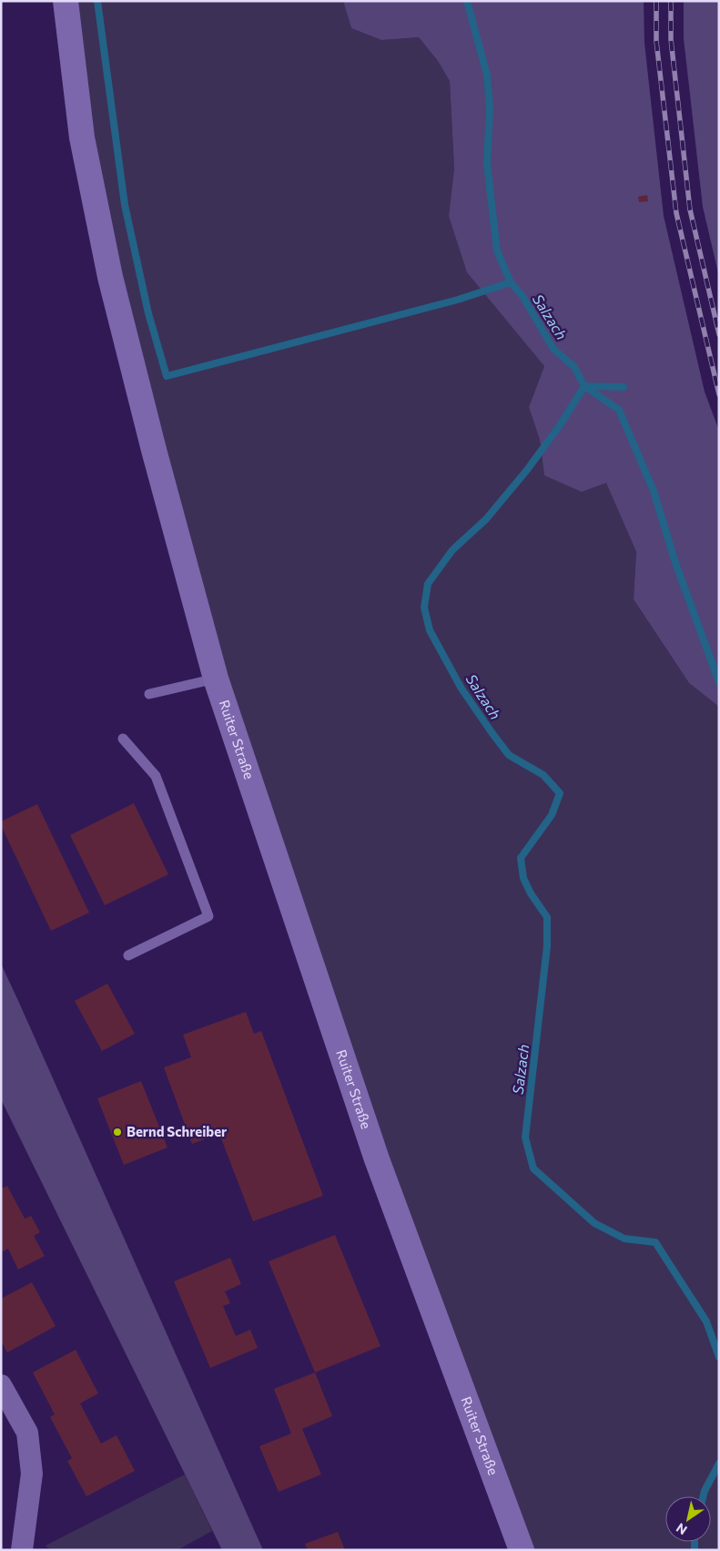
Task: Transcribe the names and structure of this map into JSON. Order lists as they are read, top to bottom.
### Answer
{
  "streets": {
    "street": ["Ruiter Straße"]
  },
  "water": ["Salzach"],
  "places": ["Bernd Schreiber"],
  "north": "bottom left"
}
